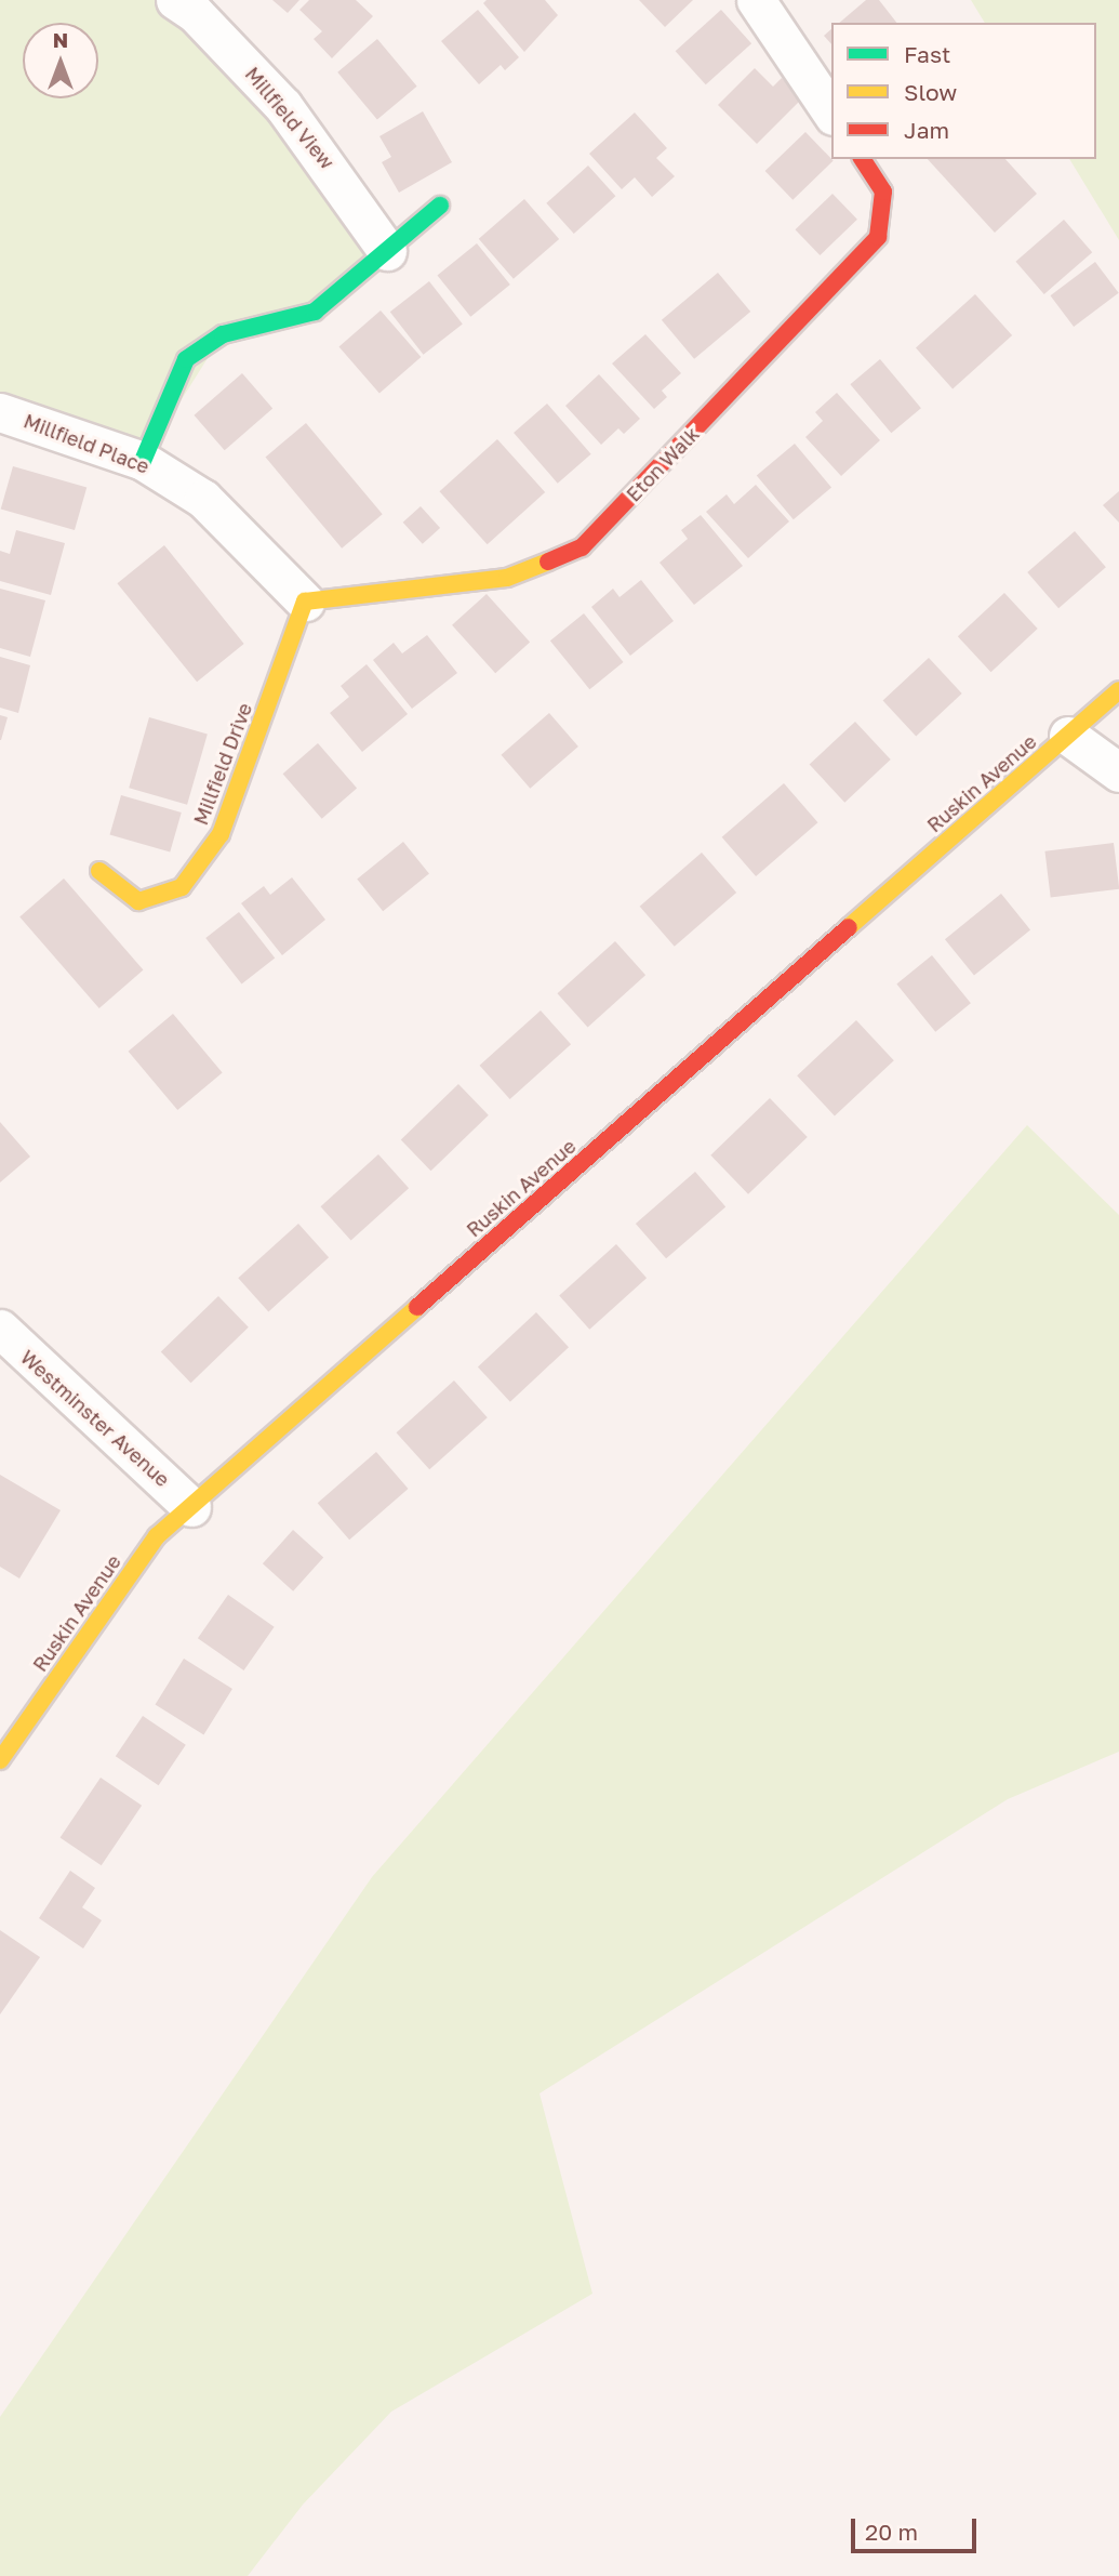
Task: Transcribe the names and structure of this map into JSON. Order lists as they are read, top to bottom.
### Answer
{
  "streets": {
    "street": [
      "Millfield View",
      "Millfield Place",
      "Eton Walk",
      "Millfield Drive",
      "Ruskin Avenue",
      "Westminster Avenue"
    ]
  },
  "crossings": [
    ["Millfield Place", "Eton Walk"],
    ["Millfield Place", "Millfield Drive"],
    ["Eton Walk", "Millfield Drive"],
    ["Ruskin Avenue", "Westminster Avenue"]
  ],
  "legend": ["Fast", "Slow", "Jam"],
  "scale_bar": "20 m",
  "north": "top"
}
